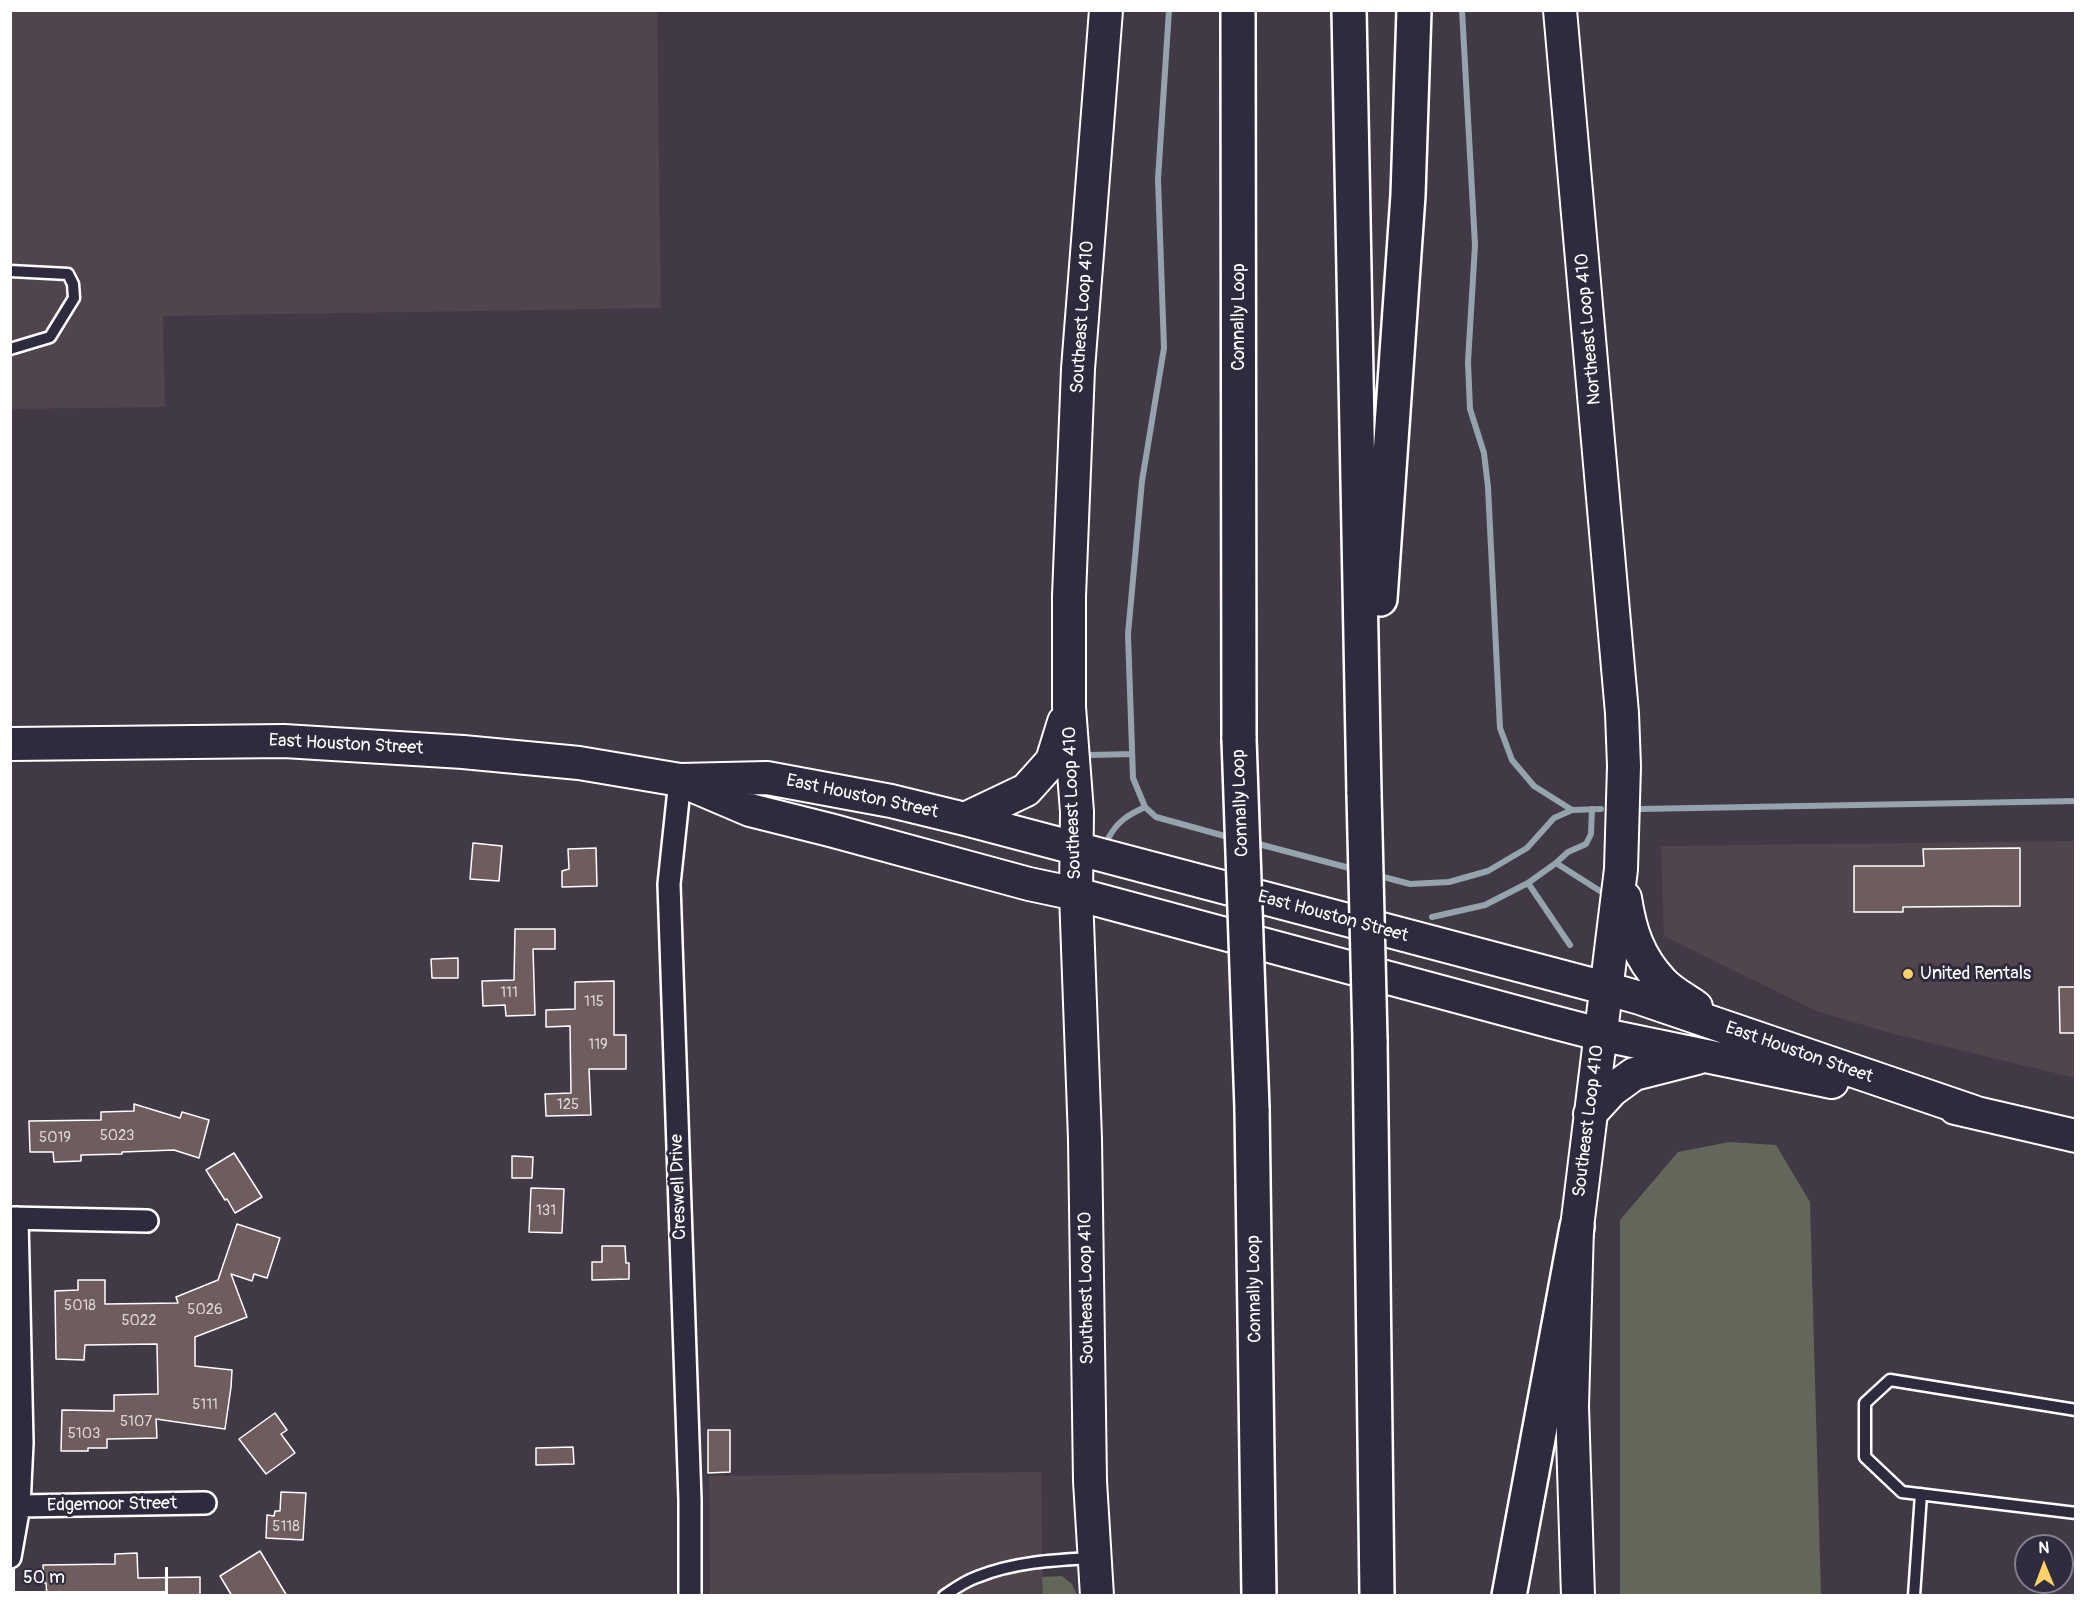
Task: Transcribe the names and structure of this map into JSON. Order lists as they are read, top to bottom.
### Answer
{
  "streets": {
    "highway": ["Connally Loop"],
    "main road": ["Southeast Loop 410", "Northeast Loop 410", "East Houston Street"],
    "street": ["Creswell Drive", "Edgemoor Street"]
  },
  "crossings": [
    ["Southeast Loop 410", "Northeast Loop 410"],
    ["Southeast Loop 410", "East Houston Street"],
    ["East Houston Street", "Creswell Drive"]
  ],
  "places": ["United Rentals"],
  "house_numbers": [
    "111",
    "115",
    "119",
    "125",
    "5023",
    "5019",
    "131",
    "5018",
    "5026",
    "5022",
    "5111",
    "5107",
    "5103",
    "5118"
  ],
  "scale_bar": "50 m",
  "north": "top"
}
